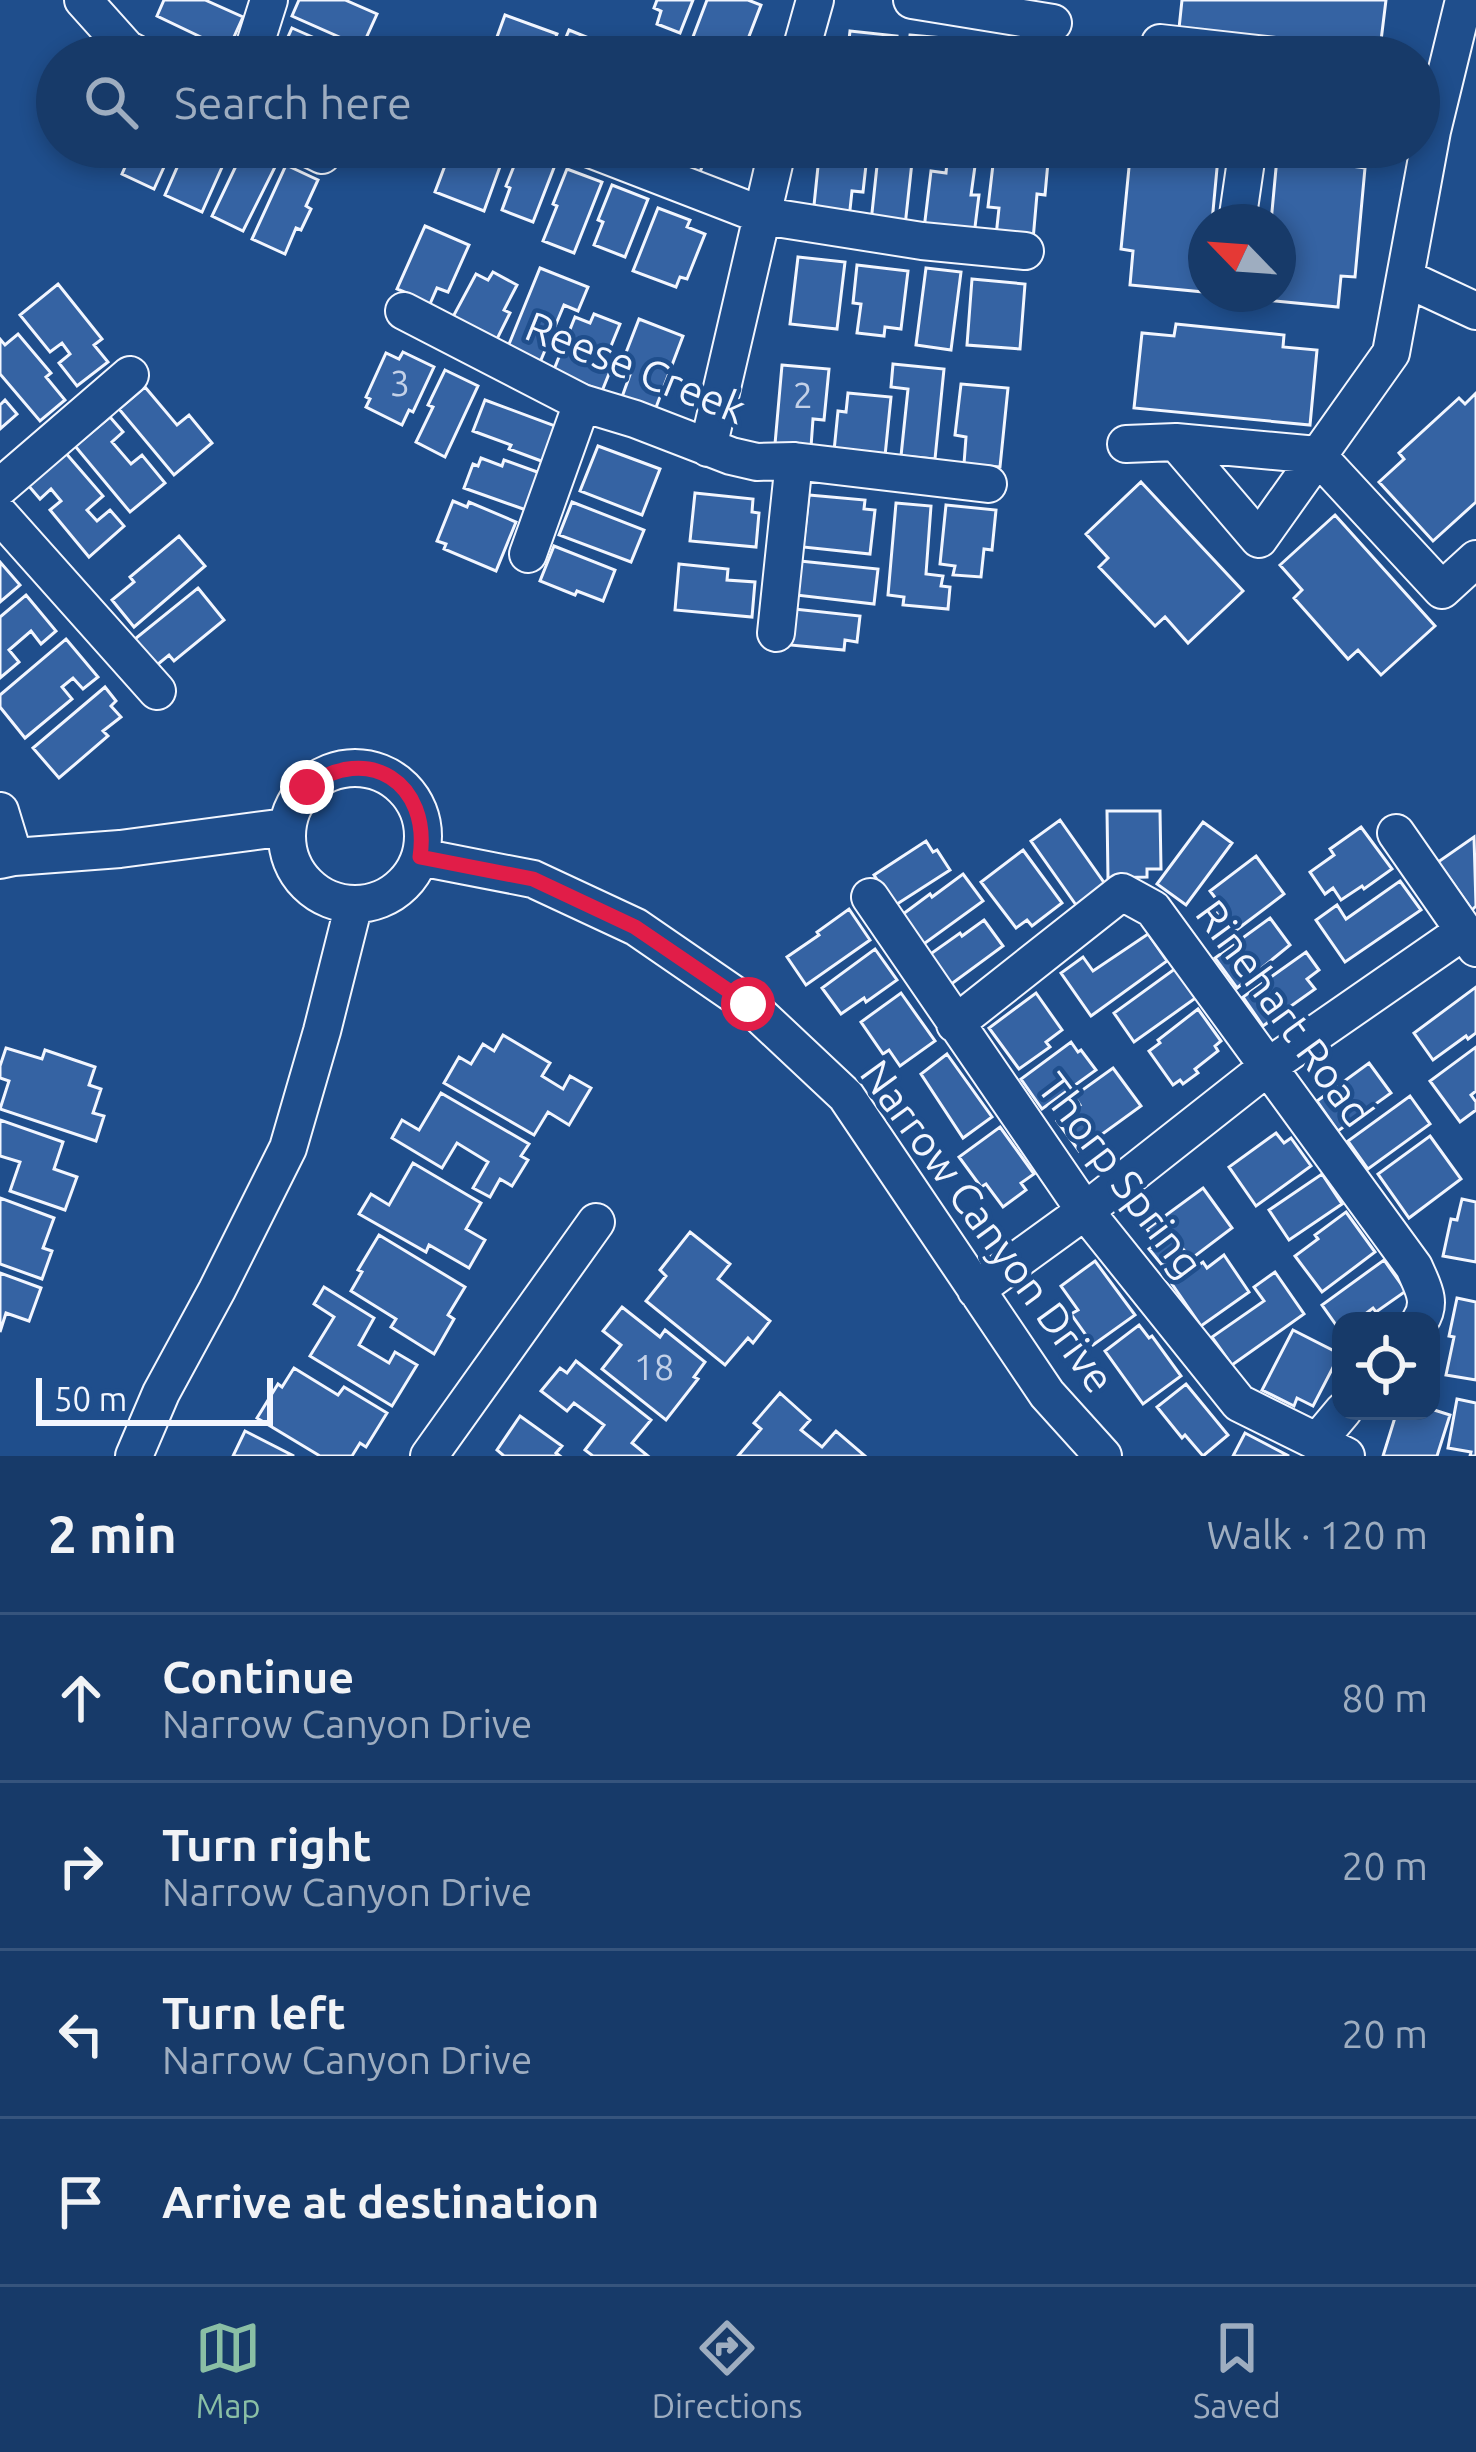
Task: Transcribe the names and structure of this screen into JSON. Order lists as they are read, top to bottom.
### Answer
{
  "streets": {
    "street": [
      "Reese Creek",
      "Rinehart Road",
      "Thorp Spring",
      "Narrow Canyon Drive"
    ]
  },
  "crossings": [
    ["Rinehart Road", "Thorp Spring"]
  ],
  "house_numbers": ["3", "2", "18"],
  "scale_bar": "50 m",
  "north": "top left",
  "page": {
    "search": "Search here",
    "scale": "50 m",
    "heading": ["2 min", "Walk · 120 m"],
    "list": [
      ["Continue", "Narrow Canyon Drive", "80 m"],
      ["Turn right", "Narrow Canyon Drive", "20 m"],
      ["Turn left", "Narrow Canyon Drive", "20 m"],
      "Arrive at destination"
    ],
    "nav": ["Map", "Directions", "Saved"]
  }
}
